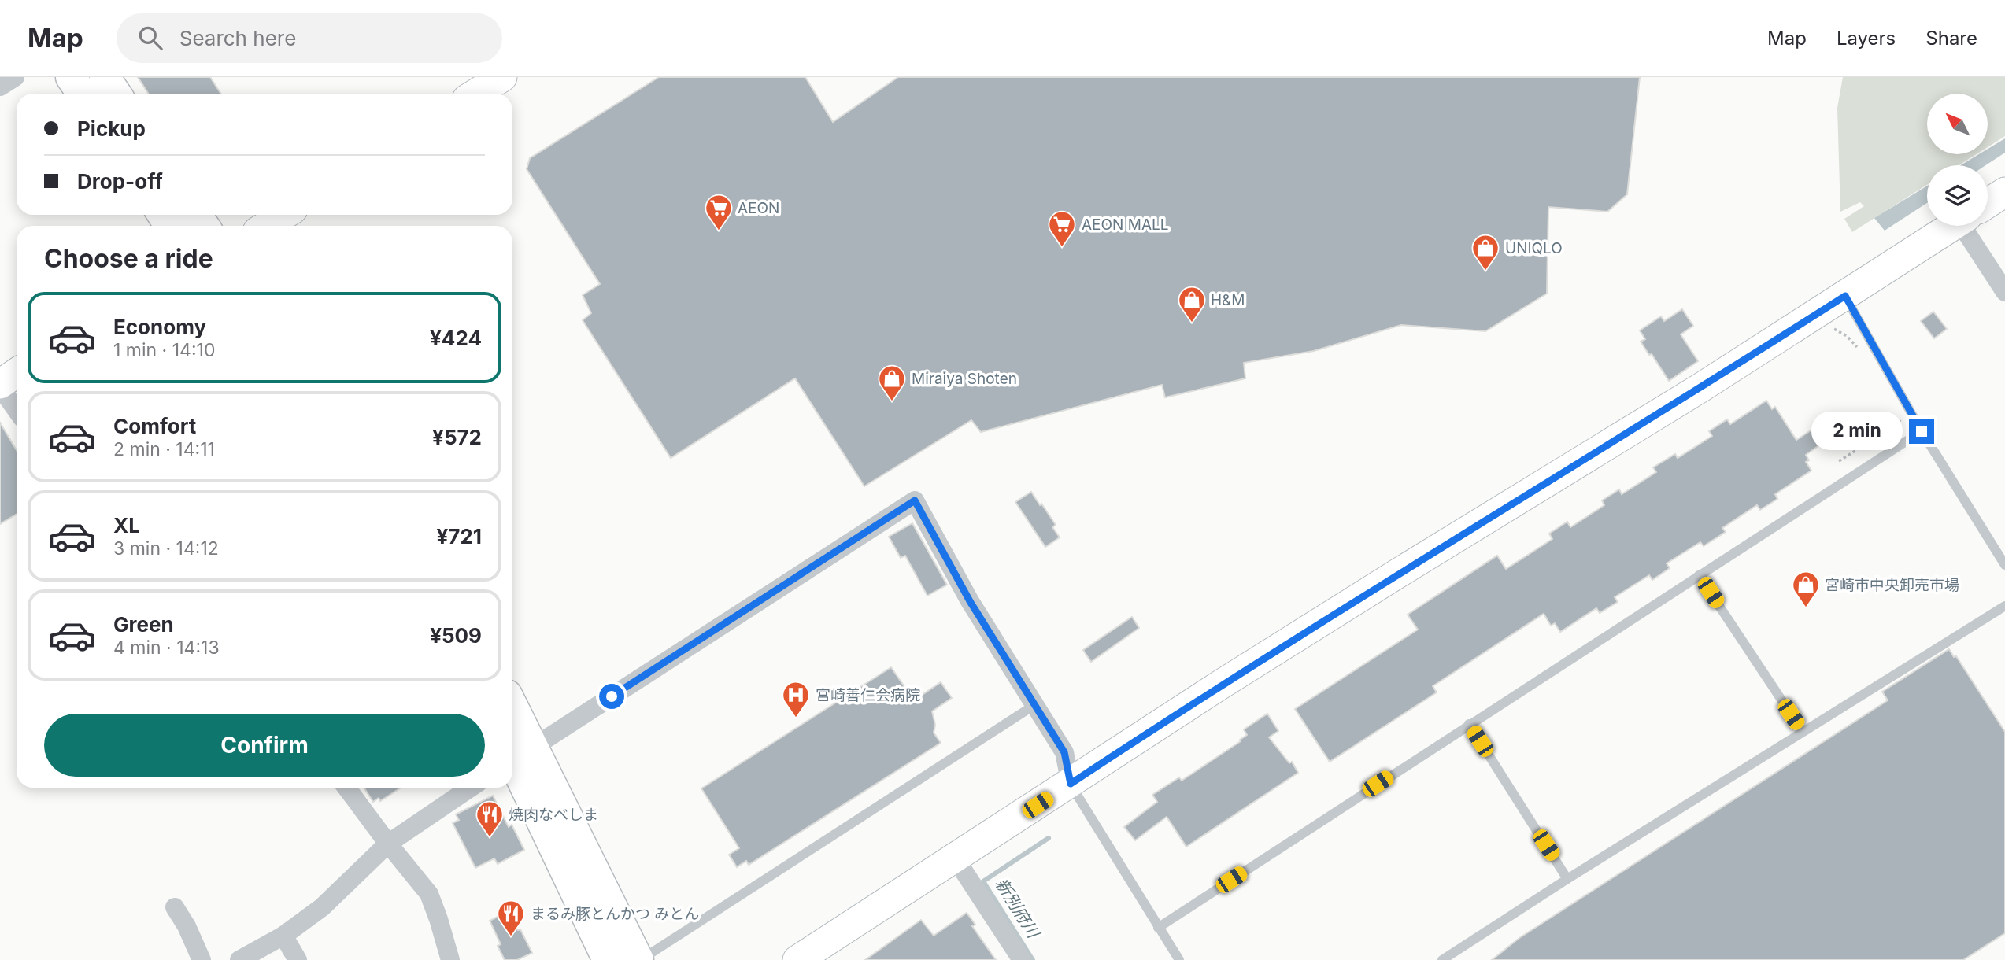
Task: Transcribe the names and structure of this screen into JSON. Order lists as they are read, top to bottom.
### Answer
{
  "water": ["新別府川"],
  "places": {
    "supermarket": ["AEON", "AEON MALL"],
    "shop": [
      "UNIQLO",
      "H&M",
      "Miraiya Shoten",
      "宮崎市中央卸売市場"
    ],
    "hospital": ["宮崎善仁会病院"],
    "restaurant": ["焼肉なべしま", "まるみ豚とんかつ みとん"]
  },
  "north": "top left",
  "page": {
    "header": "Map",
    "search": "Search here",
    "nav": ["Map", "Layers", "Share"],
    "banner": ["Pickup", "Drop-off"],
    "heading": "Choose a ride",
    "list": [
      {
        "name": "Economy",
        "note": "1 min · 14:10",
        "value": "¥424"
      },
      {
        "name": "Comfort",
        "note": "2 min · 14:11",
        "value": "¥572"
      },
      {
        "name": "XL",
        "note": "3 min · 14:12",
        "value": "¥721"
      },
      {
        "name": "Green",
        "note": "4 min · 14:13",
        "value": "¥509"
      }
    ],
    "bubble": "2 min",
    "buttons": "Confirm"
  }
}
